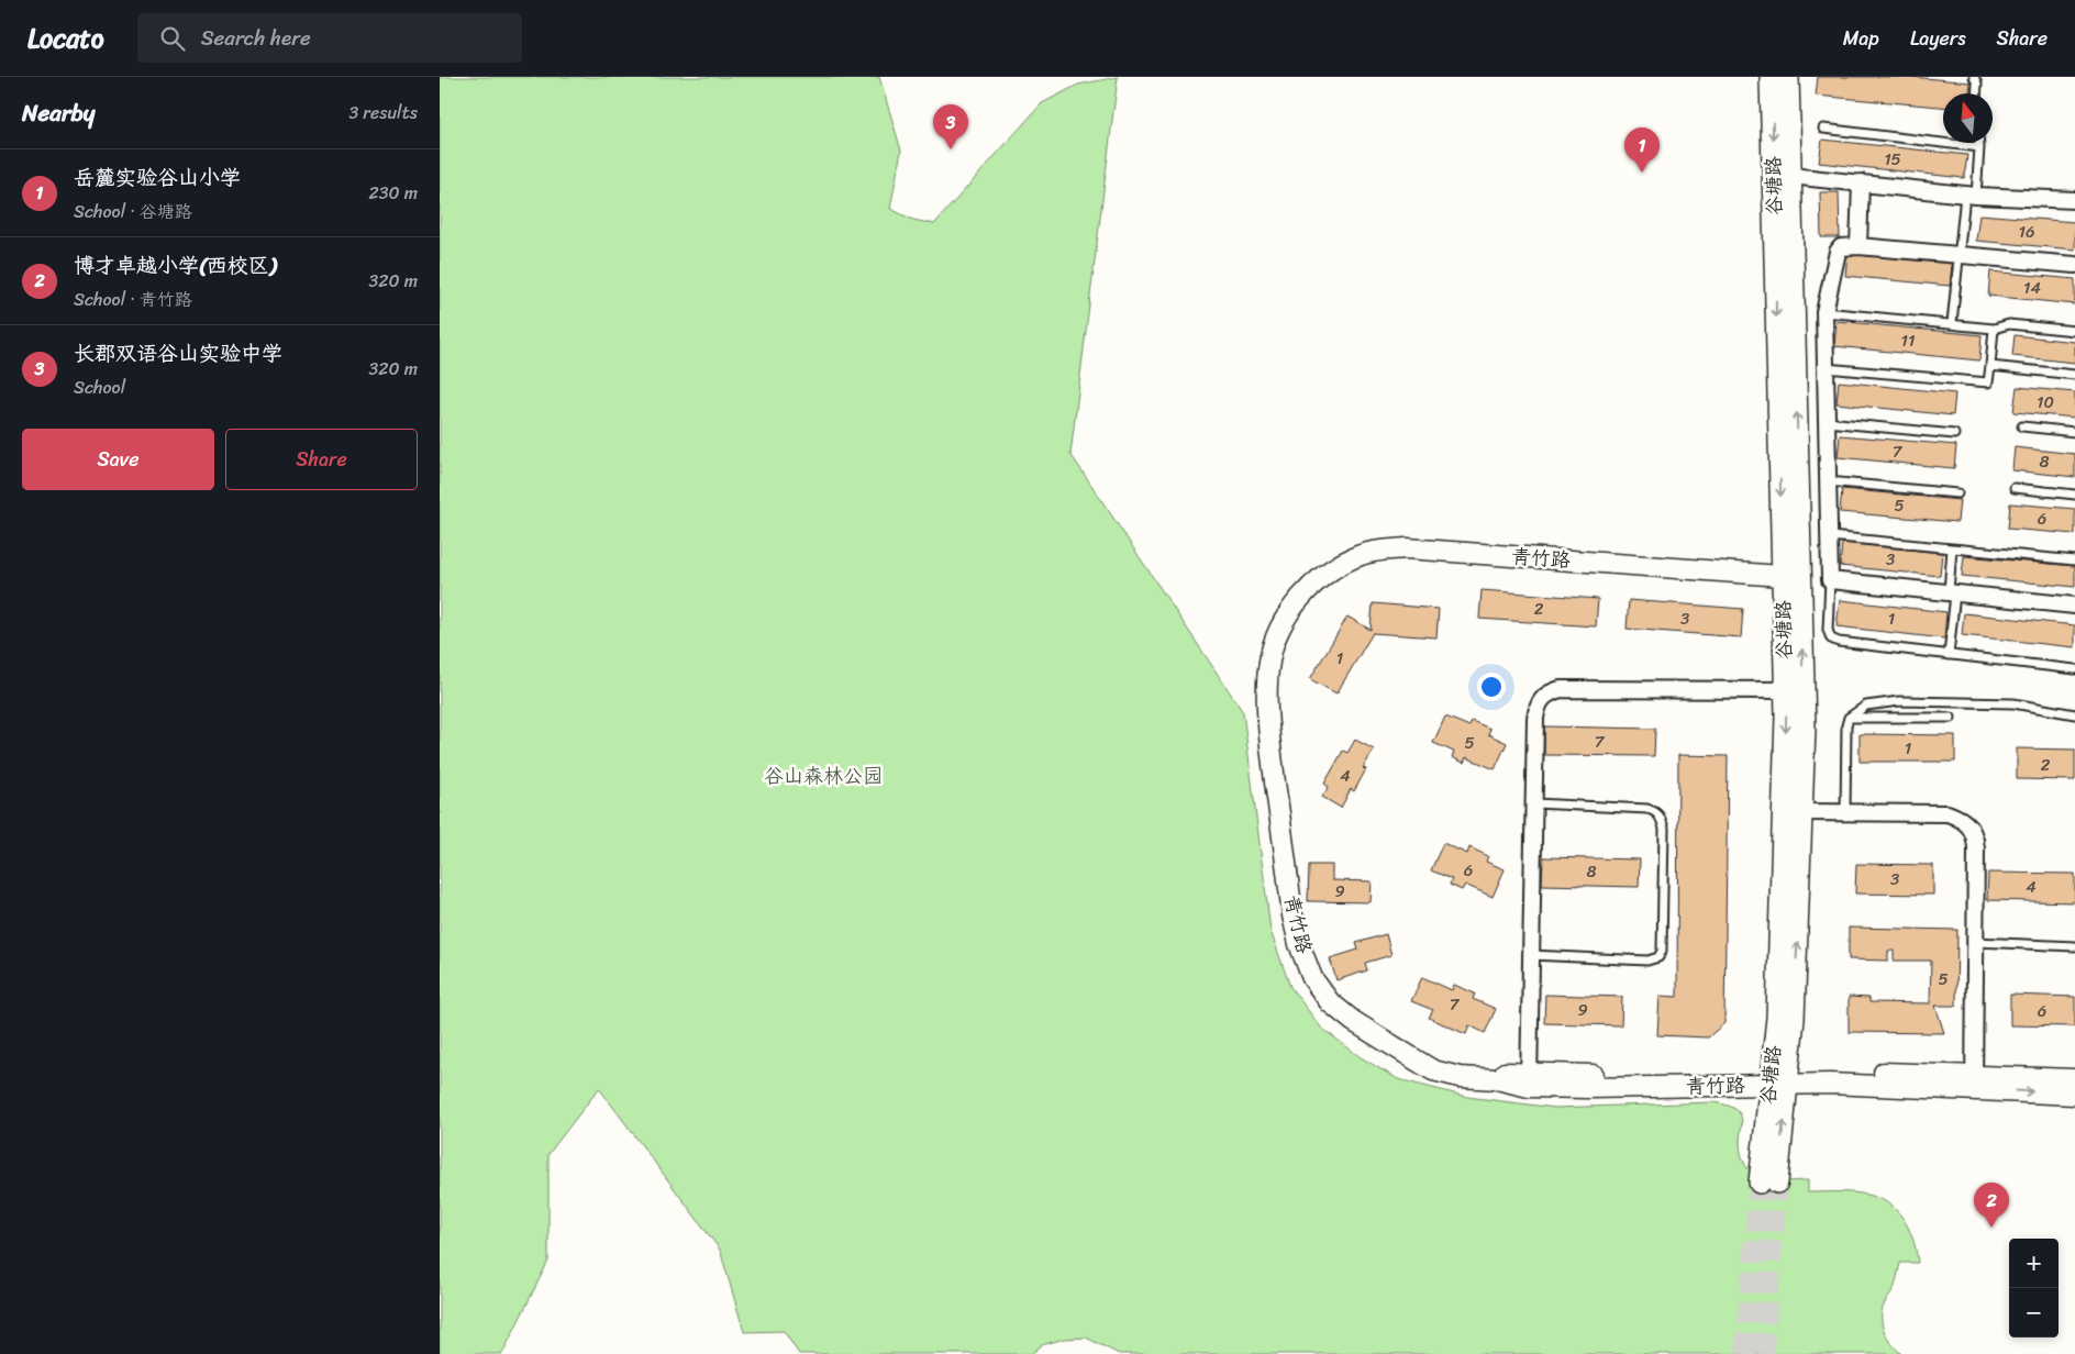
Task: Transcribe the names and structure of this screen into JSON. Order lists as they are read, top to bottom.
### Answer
{
  "streets": {
    "main road": ["谷塘路"],
    "street": ["青竹路"]
  },
  "crossings": [
    ["谷塘路", "青竹路"]
  ],
  "parks": ["谷山森林公园"],
  "house_numbers": [
    "15",
    "16",
    "14",
    "11",
    "10",
    "7",
    "8",
    "5",
    "6",
    "3",
    "2",
    "3",
    "1",
    "1",
    "7",
    "5",
    "1",
    "2",
    "4",
    "6",
    "8",
    "3",
    "4",
    "9",
    "5",
    "7",
    "9",
    "6"
  ],
  "north": "top",
  "page": {
    "header": "Locato",
    "search": "Search here",
    "nav": ["Map", "Layers", "Share"],
    "heading": ["Nearby", "3 results"],
    "pins": ["3", "1", "2"],
    "list": [
      {
        "mark": "1",
        "name": "岳麓实验谷山小学",
        "note": "School · 谷塘路",
        "value": "230 m"
      },
      {
        "mark": "2",
        "name": "博才卓越小学(西校区)",
        "note": "School · 青竹路",
        "value": "320 m"
      },
      {
        "mark": "3",
        "name": "长郡双语谷山实验中学",
        "note": "School",
        "value": "320 m"
      }
    ],
    "buttons": ["Save", "Share"],
    "map_buttons": ["+", "−"]
  }
}
